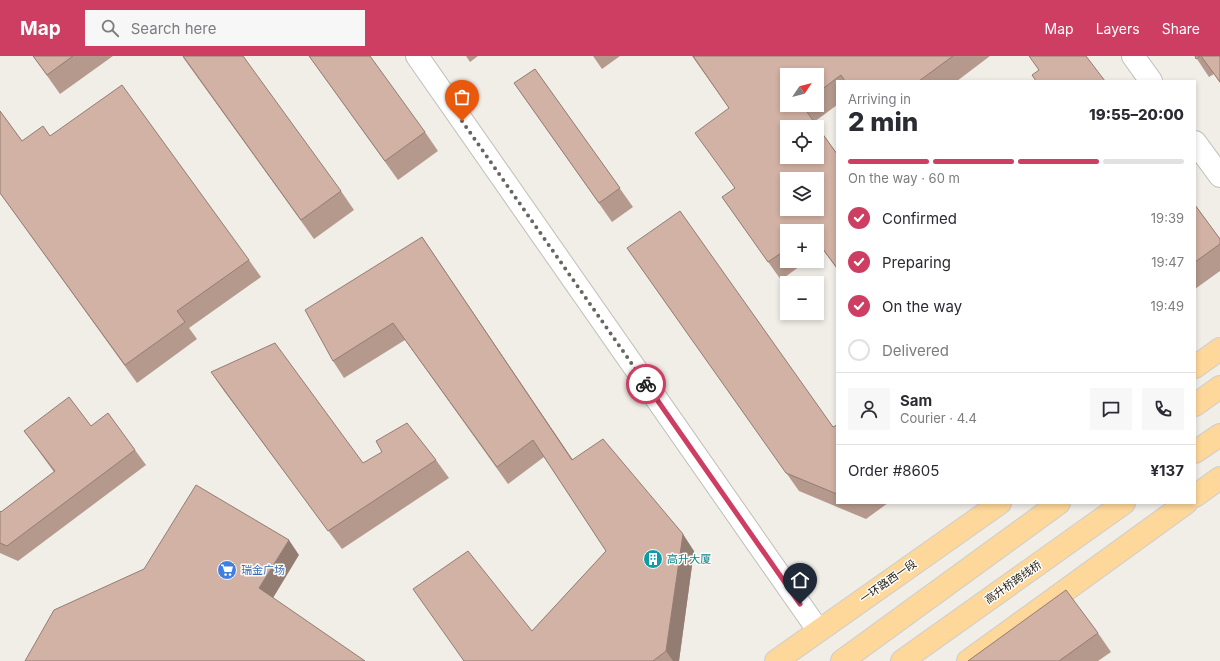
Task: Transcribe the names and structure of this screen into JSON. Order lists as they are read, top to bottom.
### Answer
{
  "streets": {
    "main road": ["一环路西一段", "高升桥跨线桥"]
  },
  "places": {
    "building": ["高升大厦"],
    "supermarket": ["瑞金广场"]
  },
  "north": "top right",
  "page": {
    "header": "Map",
    "search": "Search here",
    "nav": ["Map", "Layers", "Share"],
    "map_buttons": ["+", "−"],
    "heading": ["2 min", "Arriving in", "19:55–20:00"],
    "panel": [
      "Sam",
      "Courier · 4.4",
      "Order #8605",
      "¥137"
    ],
    "bar": "On the way · 60 m",
    "list": [
      ["Confirmed", "19:39"],
      ["Preparing", "19:47"],
      ["On the way", "19:49"],
      "Delivered"
    ]
  }
}
